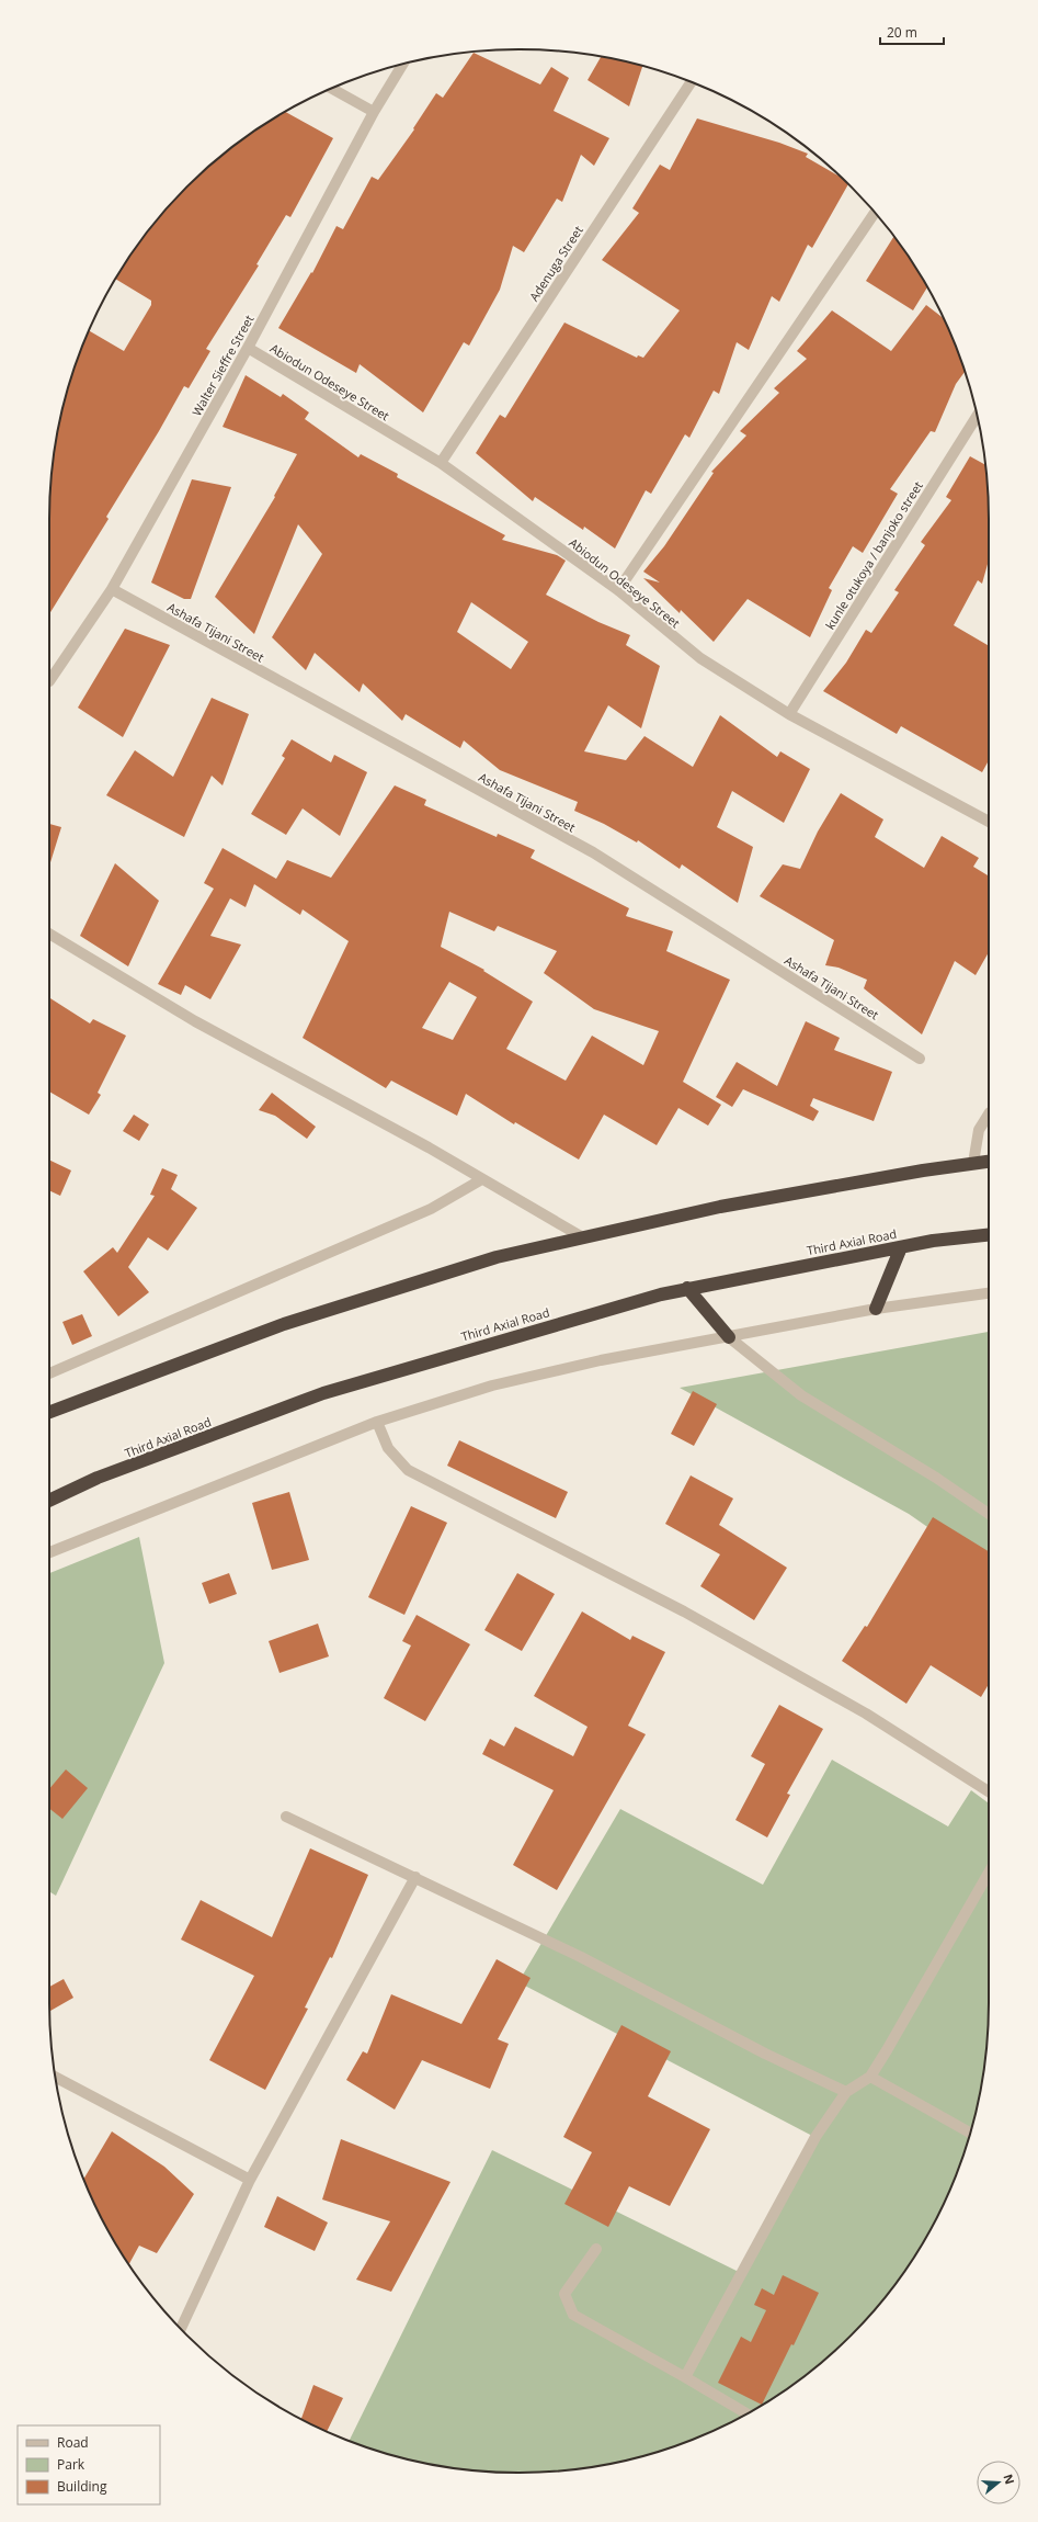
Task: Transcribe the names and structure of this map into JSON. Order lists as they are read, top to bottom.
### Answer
{
  "streets": {
    "highway": ["Third Axial Road"],
    "street": [
      "Adenuga Street",
      "Walter Sieffre Street",
      "Abiodun Odeseye Street",
      "kunle otukoya / banjoko street",
      "Ashafa Tijani Street"
    ]
  },
  "crossings": [
    ["Adenuga Street", "Abiodun Odeseye Street"],
    ["Walter Sieffre Street", "Abiodun Odeseye Street"],
    ["Walter Sieffre Street", "Ashafa Tijani Street"],
    ["Abiodun Odeseye Street", "kunle otukoya / banjoko street"]
  ],
  "legend": ["Road", "Park", "Building"],
  "scale_bar": "20 m",
  "north": "right"
}
